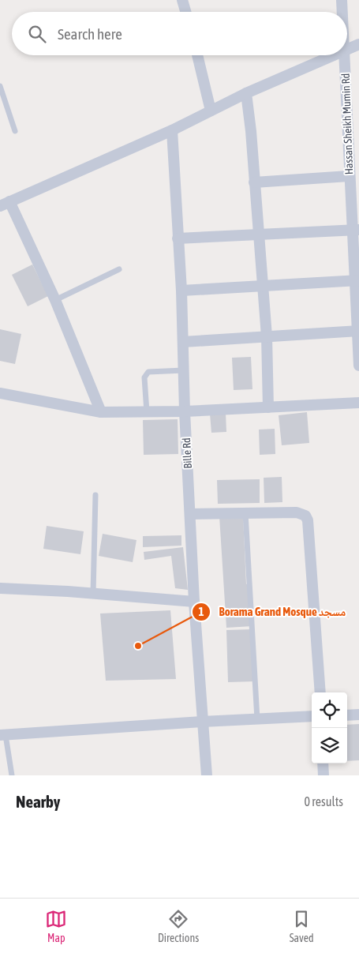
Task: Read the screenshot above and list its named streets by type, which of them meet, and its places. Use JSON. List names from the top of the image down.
{
  "streets": {
    "street": ["Hassan Sheikh Mumin Rd", "Bille Rd"]
  },
  "places": ["Borama Grand Mosque مسجد"],
  "page": {
    "search": "Search here",
    "heading": ["Nearby", "0 results"],
    "nav": ["Map", "Directions", "Saved"]
  }
}
